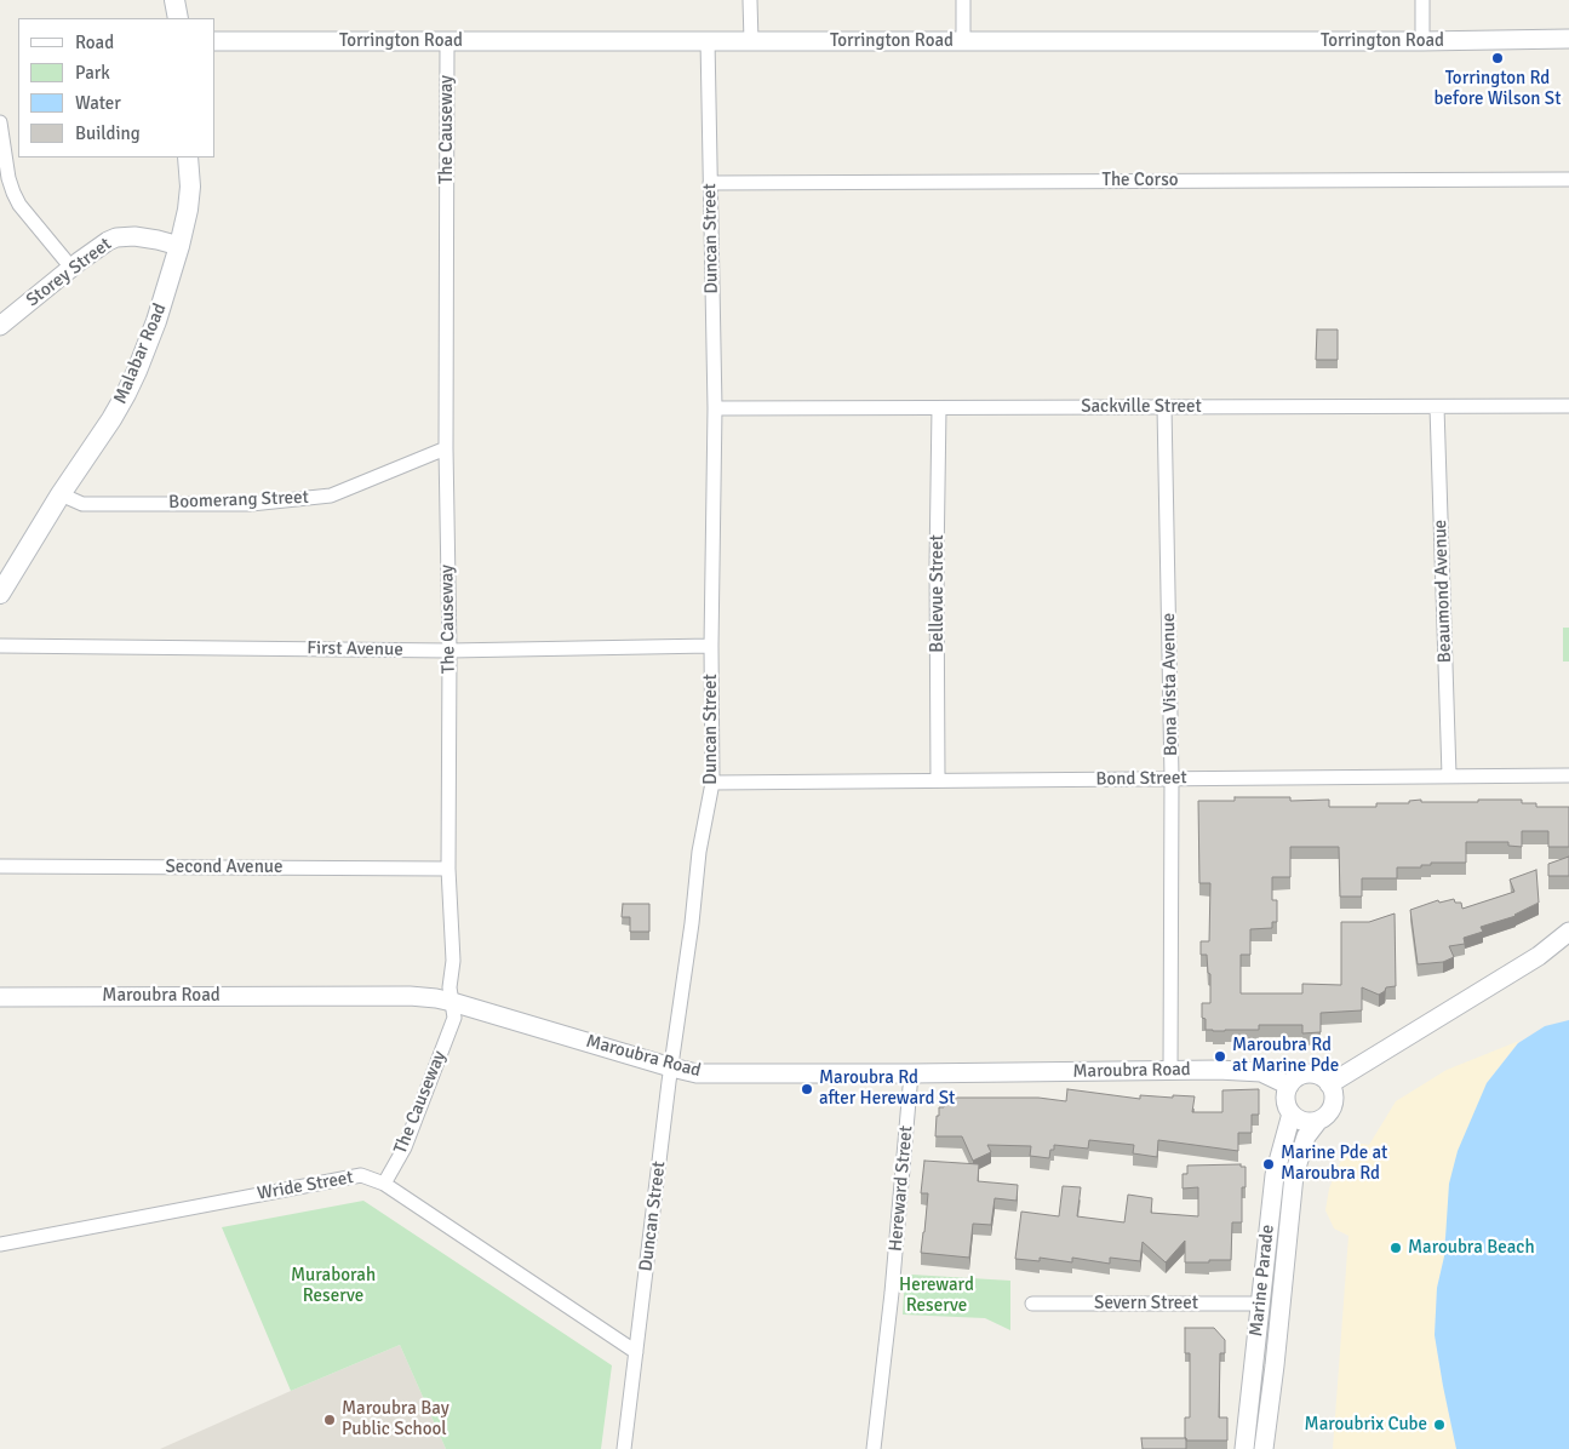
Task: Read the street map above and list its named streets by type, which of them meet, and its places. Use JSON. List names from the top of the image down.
{
  "streets": {
    "main road": ["Malabar Road"],
    "street": [
      "Torrington Road",
      "The Causeway",
      "The Corso",
      "Duncan Street",
      "Storey Street",
      "Sackville Street",
      "Boomerang Street",
      "Beaumond Avenue",
      "Bellevue Street",
      "First Avenue",
      "Bona Vista Avenue",
      "Bond Street",
      "Second Avenue",
      "Maroubra Road",
      "Wride Street",
      "Hereward Street",
      "Marine Parade",
      "Severn Street"
    ]
  },
  "crossings": [
    ["Torrington Road", "The Causeway"],
    ["Torrington Road", "Duncan Street"],
    ["The Causeway", "Boomerang Street"],
    ["The Causeway", "First Avenue"],
    ["The Causeway", "Second Avenue"],
    ["The Causeway", "Maroubra Road"],
    ["The Causeway", "Wride Street"],
    ["The Corso", "Duncan Street"],
    ["Duncan Street", "Sackville Street"],
    ["Duncan Street", "First Avenue"],
    ["Duncan Street", "Bond Street"],
    ["Duncan Street", "Maroubra Road"],
    ["Duncan Street", "Wride Street"],
    ["Storey Street", "Malabar Road"],
    ["Malabar Road", "Boomerang Street"],
    ["Sackville Street", "Beaumond Avenue"],
    ["Sackville Street", "Bellevue Street"],
    ["Sackville Street", "Bona Vista Avenue"],
    ["Beaumond Avenue", "Bond Street"],
    ["Bellevue Street", "Bond Street"],
    ["Bona Vista Avenue", "Bond Street"],
    ["Bona Vista Avenue", "Maroubra Road"],
    ["Maroubra Road", "Hereward Street"],
    ["Maroubra Road", "Marine Parade"],
    ["Marine Parade", "Severn Street"]
  ],
  "parks": ["Muraborah Reserve", "Hereward Reserve"],
  "places": [
    "Torrington Rd before Wilson St",
    "Maroubra Rd at Marine Pde",
    "Maroubra Rd after Hereward St",
    "Marine Pde at Maroubra Rd",
    "Maroubra Beach",
    "Maroubra Bay Public School",
    "Maroubrix Cube"
  ],
  "legend": [
    "Road",
    "Park",
    "Water",
    "Building"
  ]
}
